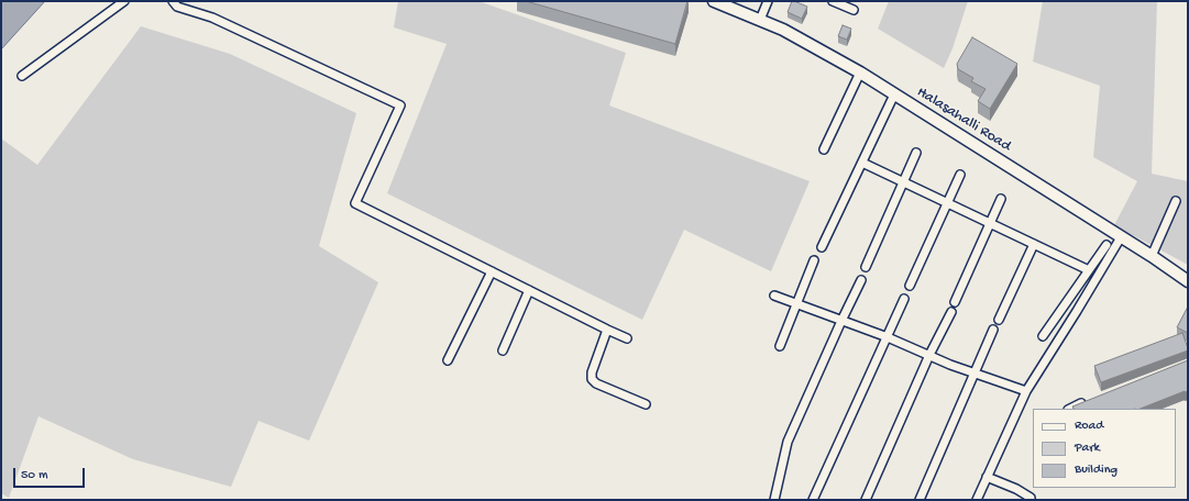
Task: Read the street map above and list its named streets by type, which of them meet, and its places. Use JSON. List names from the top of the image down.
{
  "streets": {
    "main road": ["Halasahalli Road"]
  },
  "legend": ["Road", "Park", "Building"],
  "scale_bar": "50 m"
}
